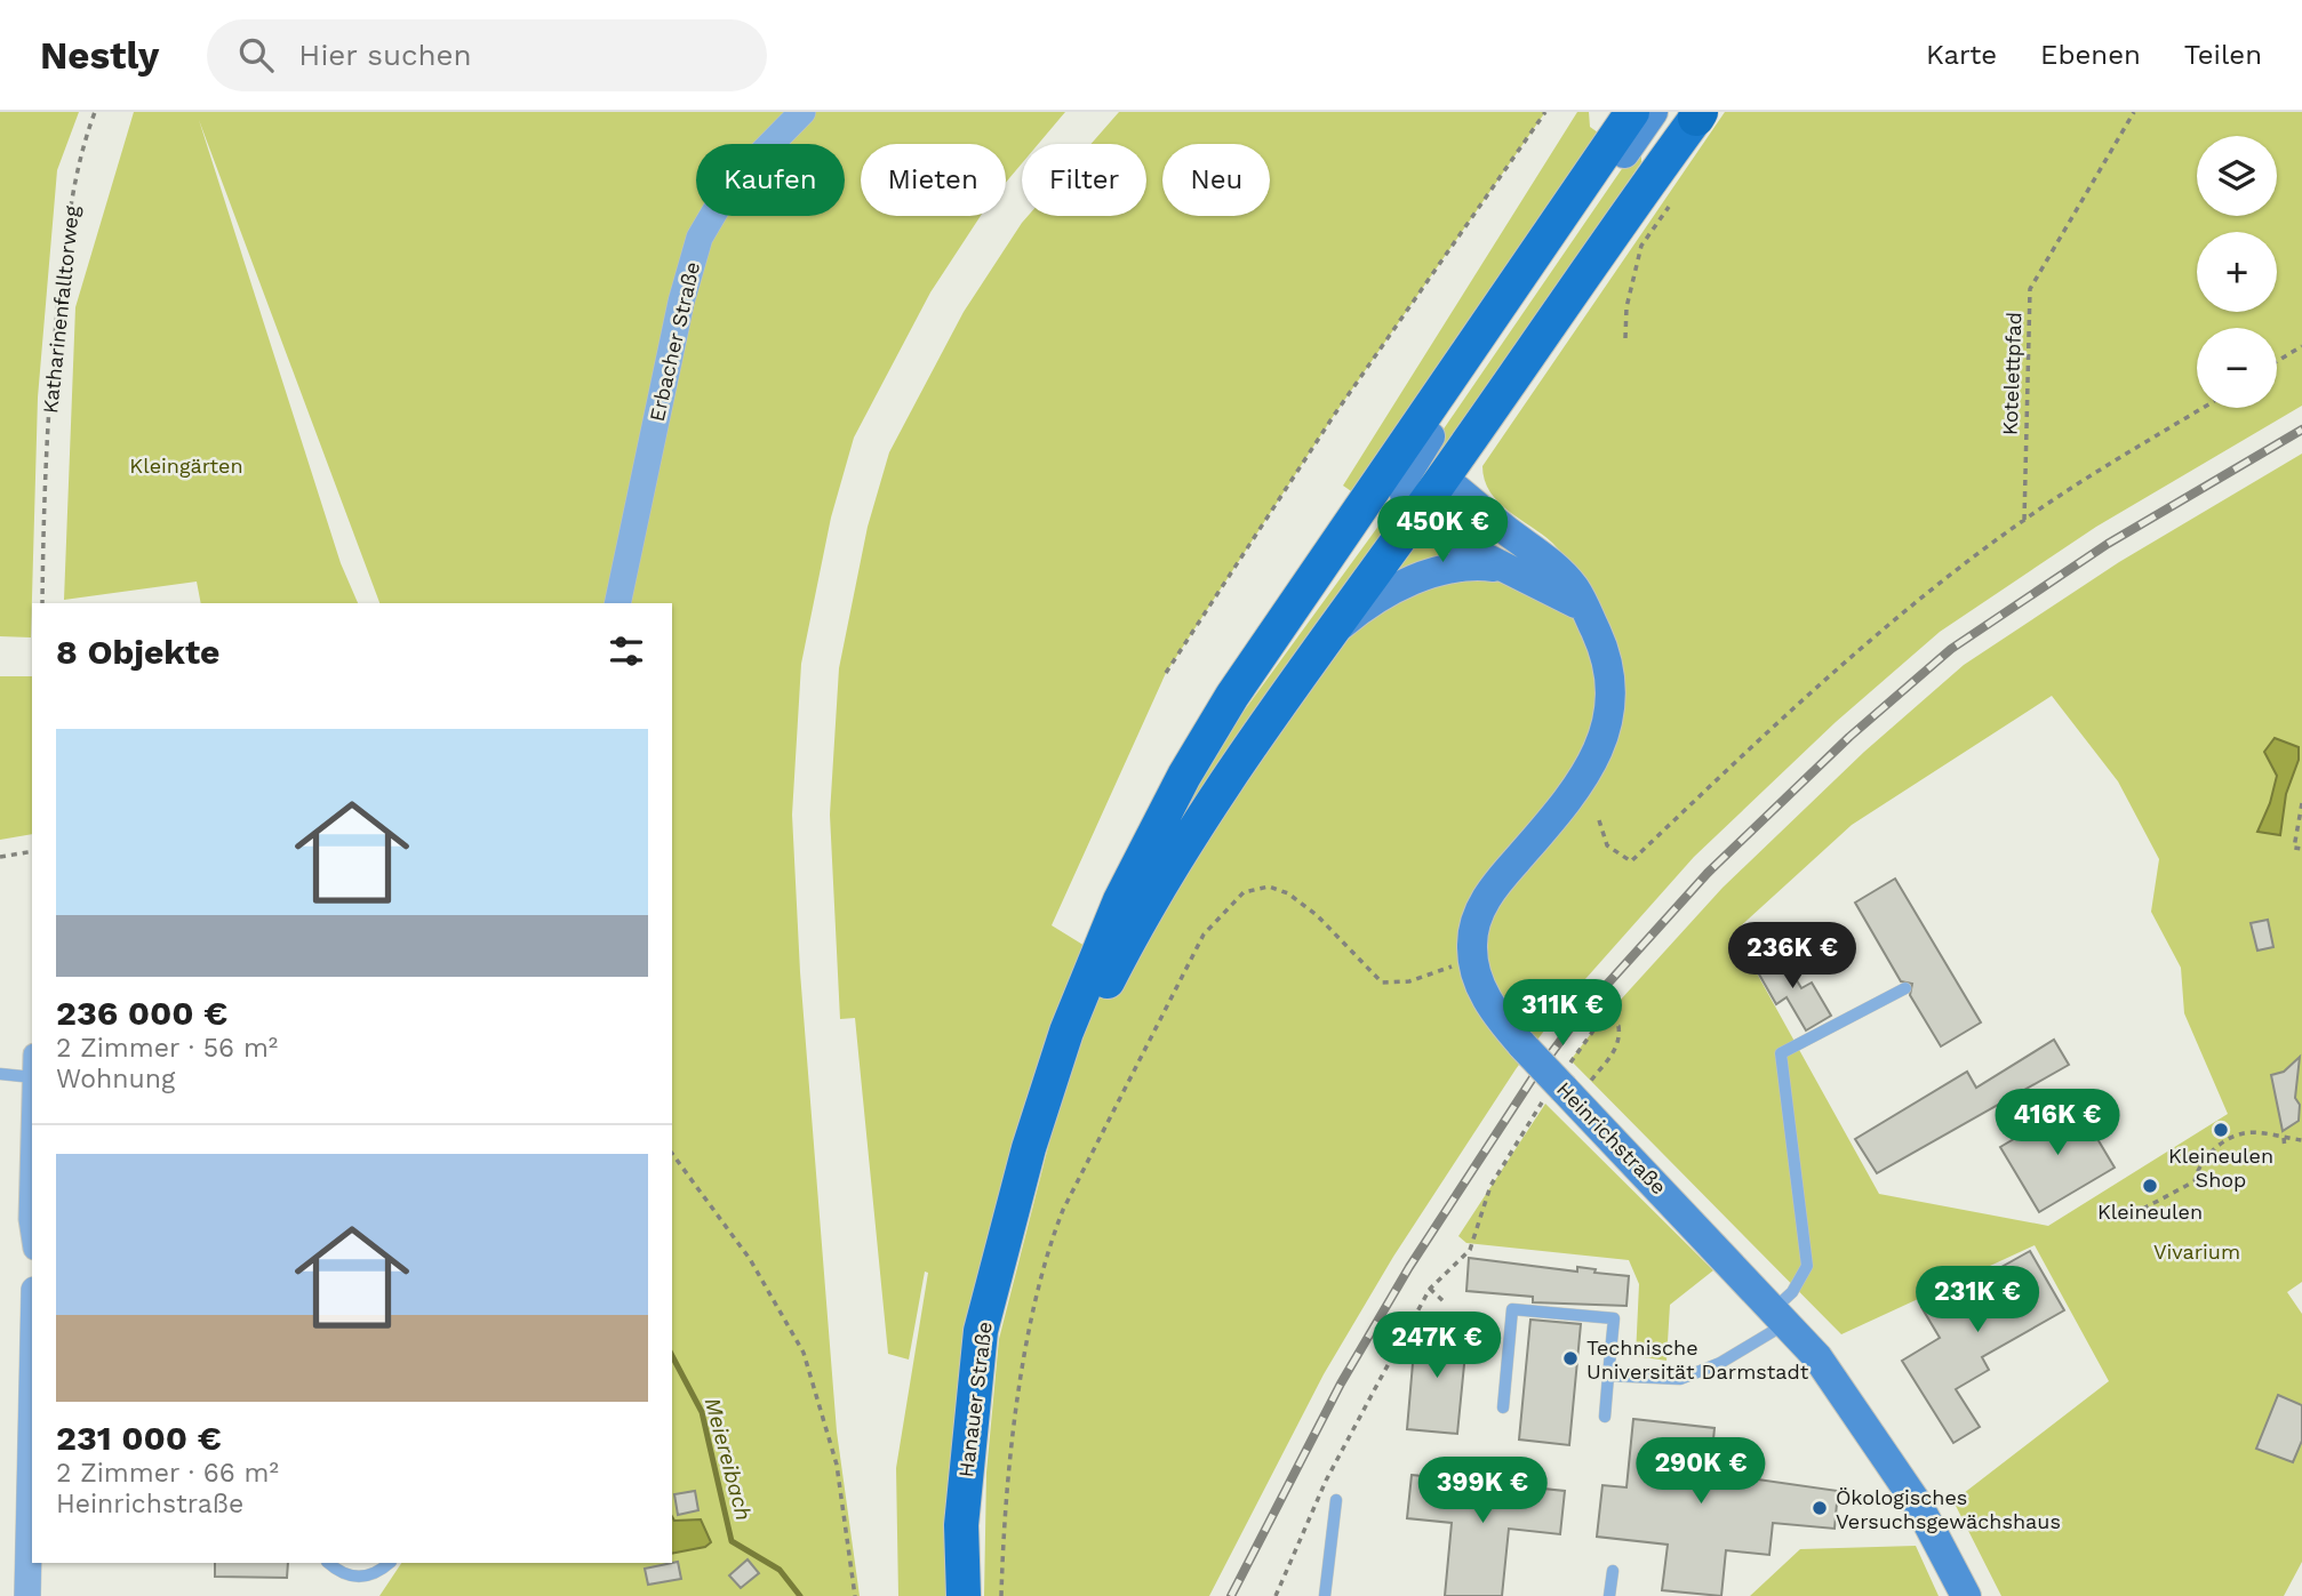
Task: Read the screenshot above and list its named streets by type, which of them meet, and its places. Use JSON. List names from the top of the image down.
{
  "streets": {
    "main road": ["Heinrichstraße", "Hanauer Straße"],
    "street": ["Erbacher Straße"],
    "path": ["Katharinenfalltorweg", "Kotelettpfad"]
  },
  "water": ["Meiereibach"],
  "parks": ["Kleingärten", "Vivarium"],
  "places": [
    "Kleineulen Shop",
    "Kleineulen",
    "Technische Universität Darmstadt",
    "Ökologisches Versuchsgewächshaus"
  ],
  "page": {
    "header": "Nestly",
    "search": "Hier suchen",
    "nav": ["Karte", "Ebenen", "Teilen"],
    "map_buttons": ["+", "−"],
    "chip": [
      "Kaufen",
      "Mieten",
      "Filter",
      "Neu"
    ],
    "price": [
      "450K €",
      "236K €",
      "311K €",
      "416K €",
      "231K €",
      "247K €",
      "290K €",
      "399K €"
    ],
    "heading": "8 Objekte",
    "list": [
      {
        "name": "236 000 €",
        "note": "2 Zimmer · 56 m² · Wohnung"
      },
      {
        "name": "231 000 €",
        "note": "2 Zimmer · 66 m² · Heinrichstraße"
      }
    ]
  }
}
